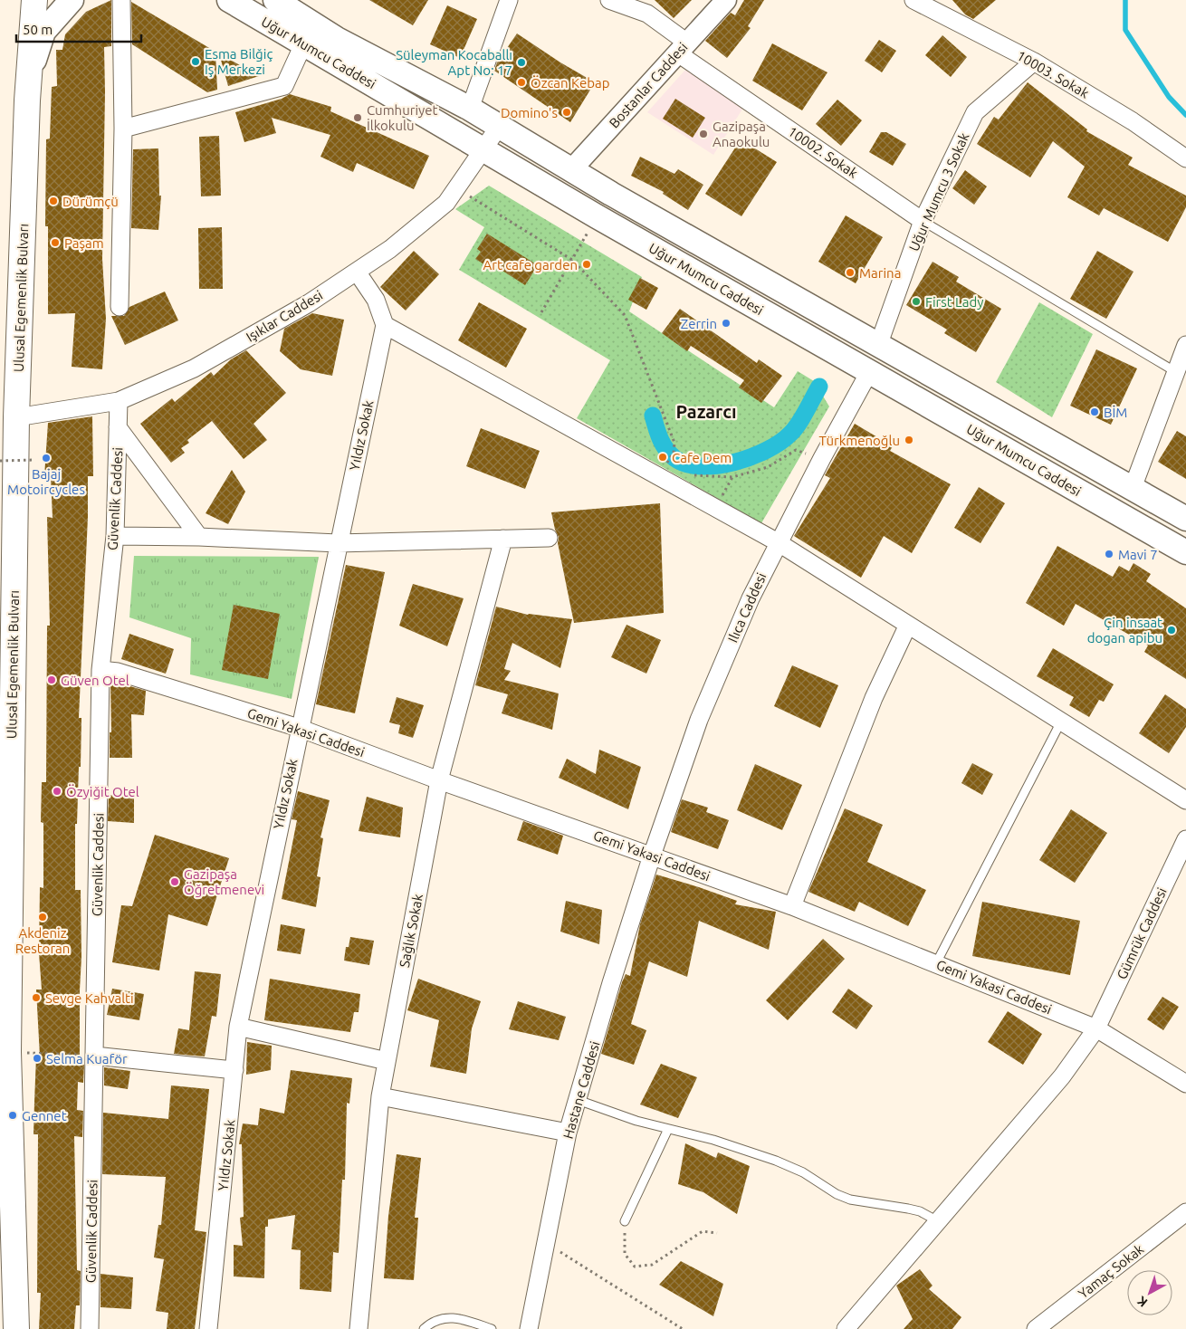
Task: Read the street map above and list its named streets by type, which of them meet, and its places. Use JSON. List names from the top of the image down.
{
  "streets": {
    "highway": ["Ulusal Egemenlik Bulvarı"],
    "main road": ["Uğur Mumcu Caddesi"],
    "street": [
      "10003. Sokak",
      "Bostanlar Caddesi",
      "10002. Sokak",
      "Uğur Mumcu 3 Sokak",
      "Işıklar Caddesi",
      "Yıldız Sokak",
      "Güvenlik Caddesi",
      "Ilıca Caddesi",
      "Gemi Yakasi Caddesi",
      "Sağlık Sokak",
      "Gümrük Caddesi",
      "Hastane Caddesi",
      "Yamaç Sokak"
    ]
  },
  "crossings": [
    ["Uğur Mumcu Caddesi", "Bostanlar Caddesi"],
    ["Uğur Mumcu Caddesi", "Uğur Mumcu 3 Sokak"],
    ["Uğur Mumcu Caddesi", "Işıklar Caddesi"],
    ["Uğur Mumcu Caddesi", "Ilıca Caddesi"],
    ["10003. Sokak", "Uğur Mumcu 3 Sokak"],
    ["Bostanlar Caddesi", "10002. Sokak"],
    ["10002. Sokak", "Uğur Mumcu 3 Sokak"],
    ["Ulusal Egemenlik Bulvarı", "Işıklar Caddesi"],
    ["Işıklar Caddesi", "Güvenlik Caddesi"],
    ["Yıldız Sokak", "Gemi Yakasi Caddesi"],
    ["Güvenlik Caddesi", "Gemi Yakasi Caddesi"],
    ["Ilıca Caddesi", "Gemi Yakasi Caddesi"],
    ["Ilıca Caddesi", "Hastane Caddesi"],
    ["Gemi Yakasi Caddesi", "Sağlık Sokak"],
    ["Gemi Yakasi Caddesi", "Gümrük Caddesi"],
    ["Gemi Yakasi Caddesi", "Hastane Caddesi"]
  ],
  "districts": ["Pazarcı"],
  "places": [
    "Esma Bilğiç Iş Merkezi",
    "Süleyman Kocaballı Apt No: 17",
    "Özcan Kebap",
    "Domino's",
    "Cumhuriyet İlkokulu",
    "Gazipaşa Anaokulu",
    "Dürümçü",
    "Paşam",
    "Art cafe garden",
    "Marina",
    "First Lady",
    "Zerrin",
    "BİM",
    "Türkmenoğlu",
    "Cafe Dem",
    "Bajaj Motoircycles",
    "Mavi 7",
    "Çin insaat dogan apibu",
    "Güven Otel",
    "Özyiğit Otel",
    "Gazipaşa Öğretmenevi",
    "Akdeniz Restoran",
    "Sevge Kahvalti",
    "Selma Kuaför",
    "Gennet"
  ],
  "scale_bar": "50 m",
  "north": "bottom left"
}
